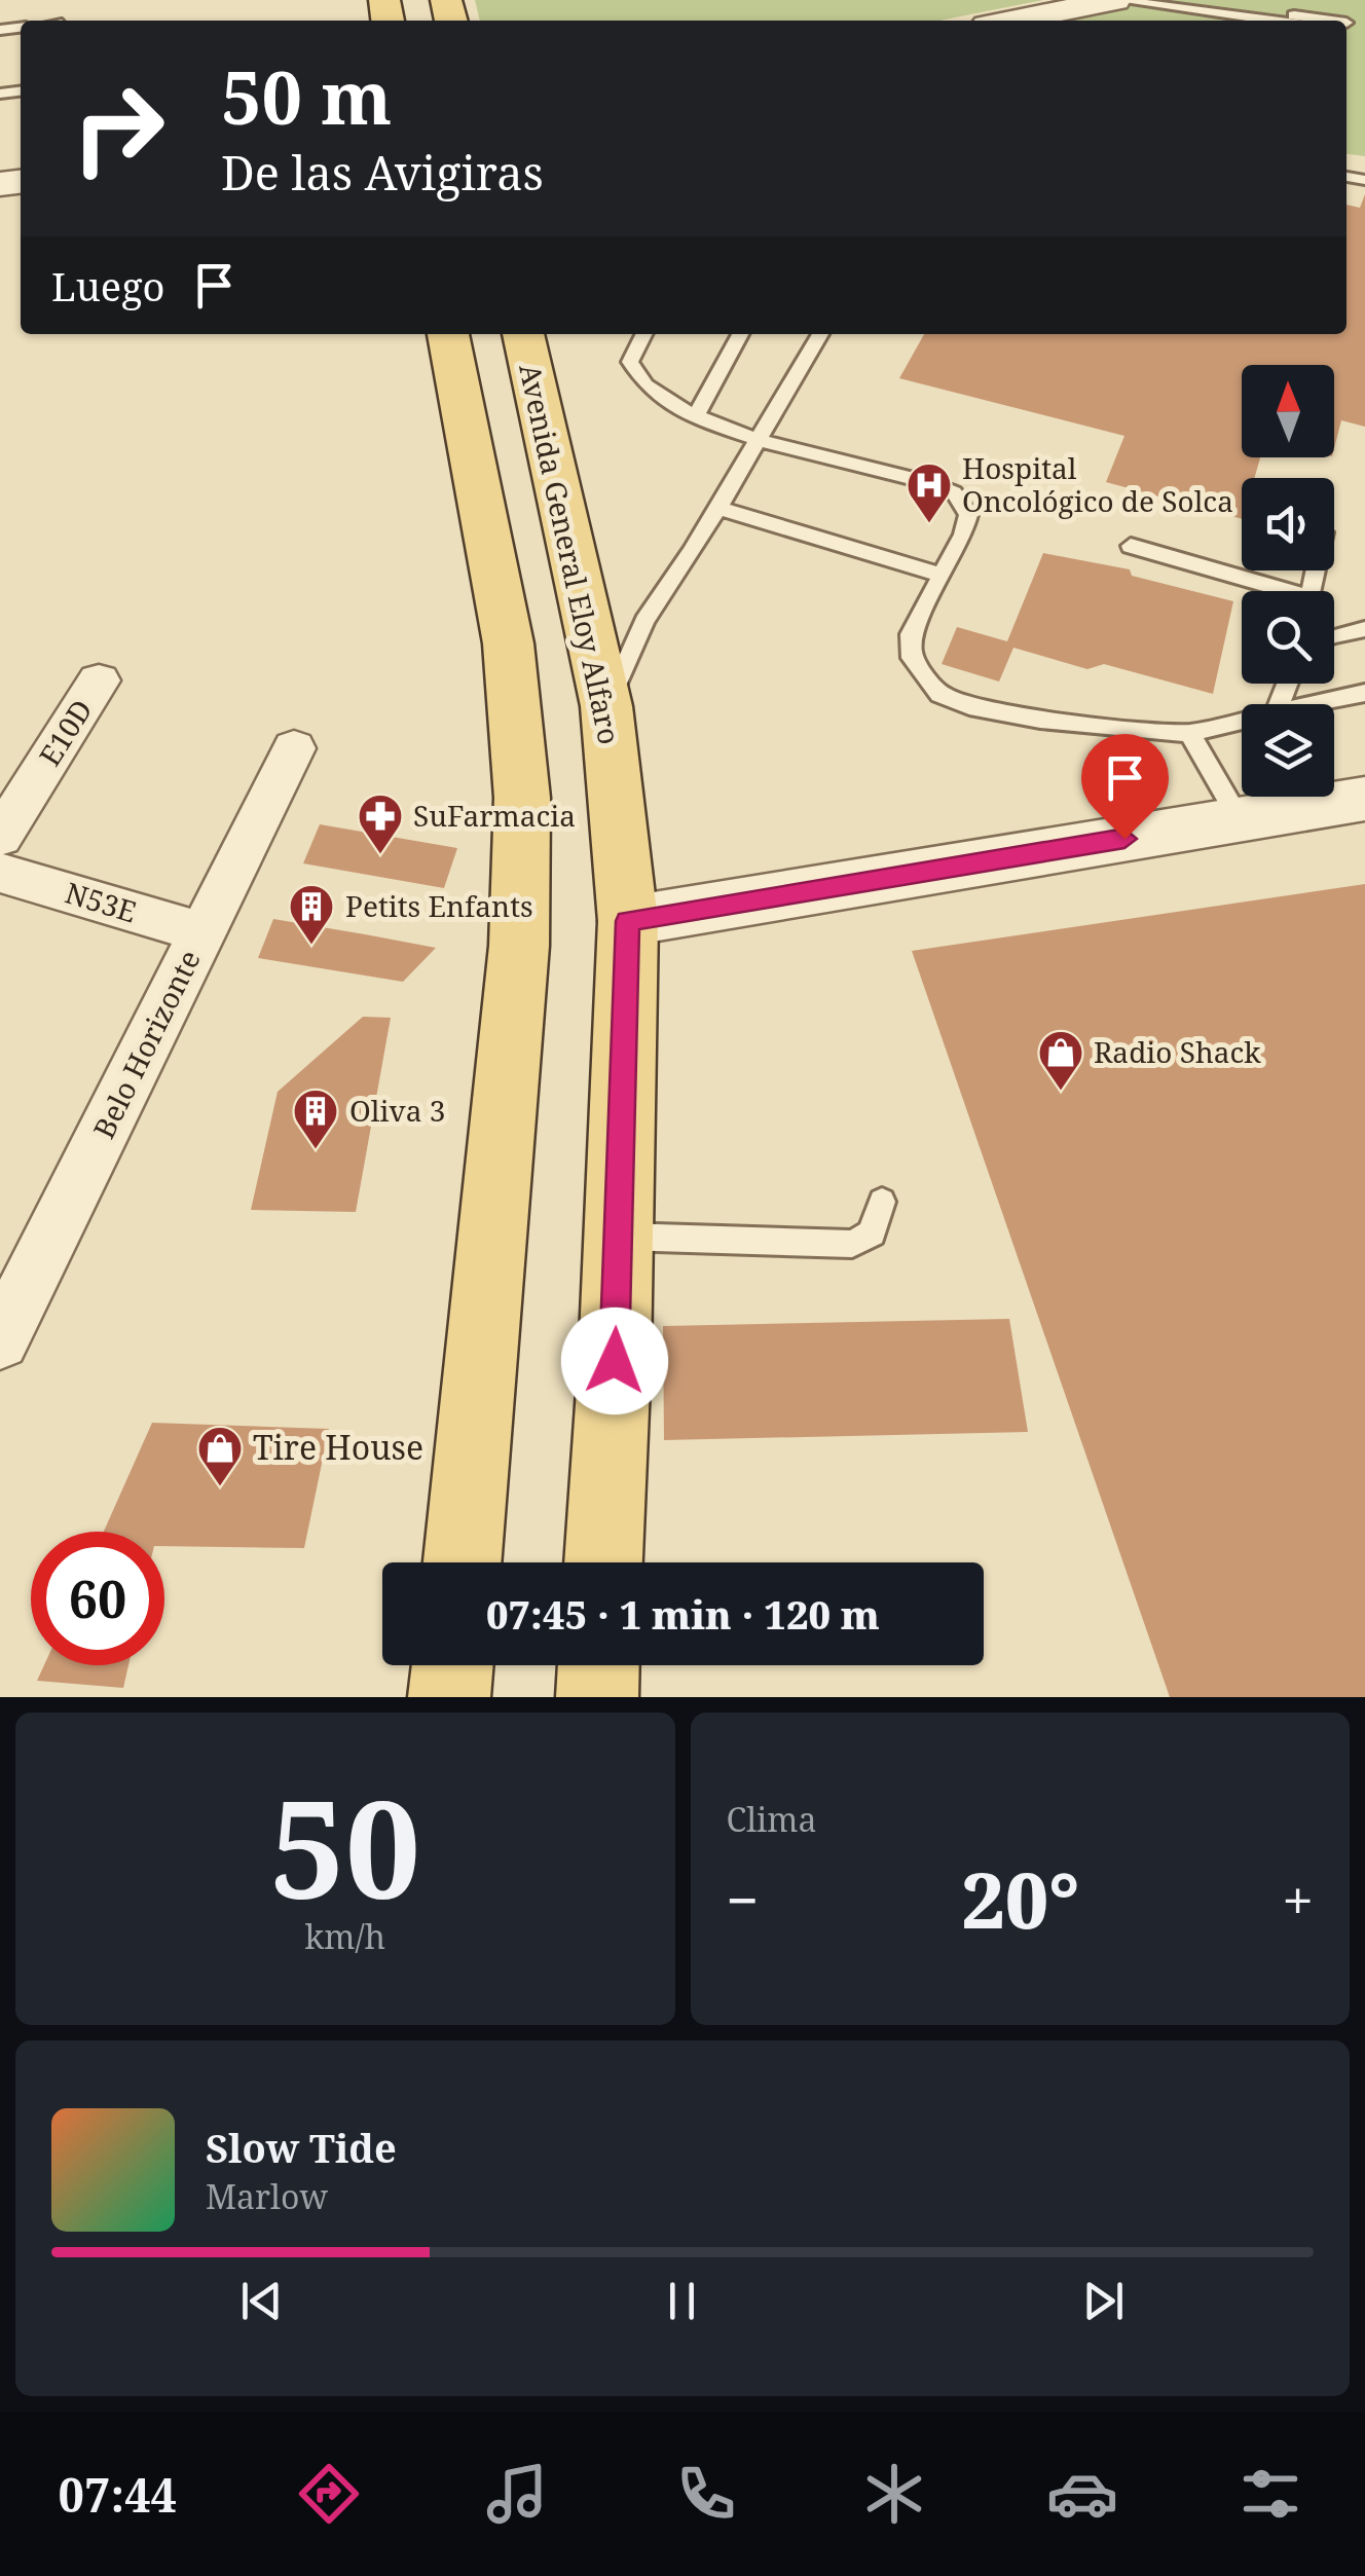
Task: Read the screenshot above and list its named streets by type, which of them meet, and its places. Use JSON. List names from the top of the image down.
{
  "streets": {
    "main road": ["Avenida General Eloy Alfaro"],
    "street": ["E10D", "N53E", "Belo Horizonte"]
  },
  "crossings": [
    ["N53E", "Belo Horizonte"]
  ],
  "places": {
    "hospital": ["Hospital Oncológico de Solca"],
    "pharmacy": ["SuFarmacia"],
    "building": ["Petits Enfants", "Oliva 3"],
    "shop": ["Radio Shack", "Tire House"]
  },
  "north": "top",
  "page": {
    "turn": ["50 m", "De las Avigiras"],
    "then": "Luego",
    "limit": "60",
    "trip": "07:45 · 1 min · 120 m",
    "tile": [
      ["50", "km/h"],
      "Clima"
    ],
    "heat": ["−", "20°", "+"],
    "song": ["Slow Tide", "Marlow"],
    "tabs": "07:44"
  }
}
